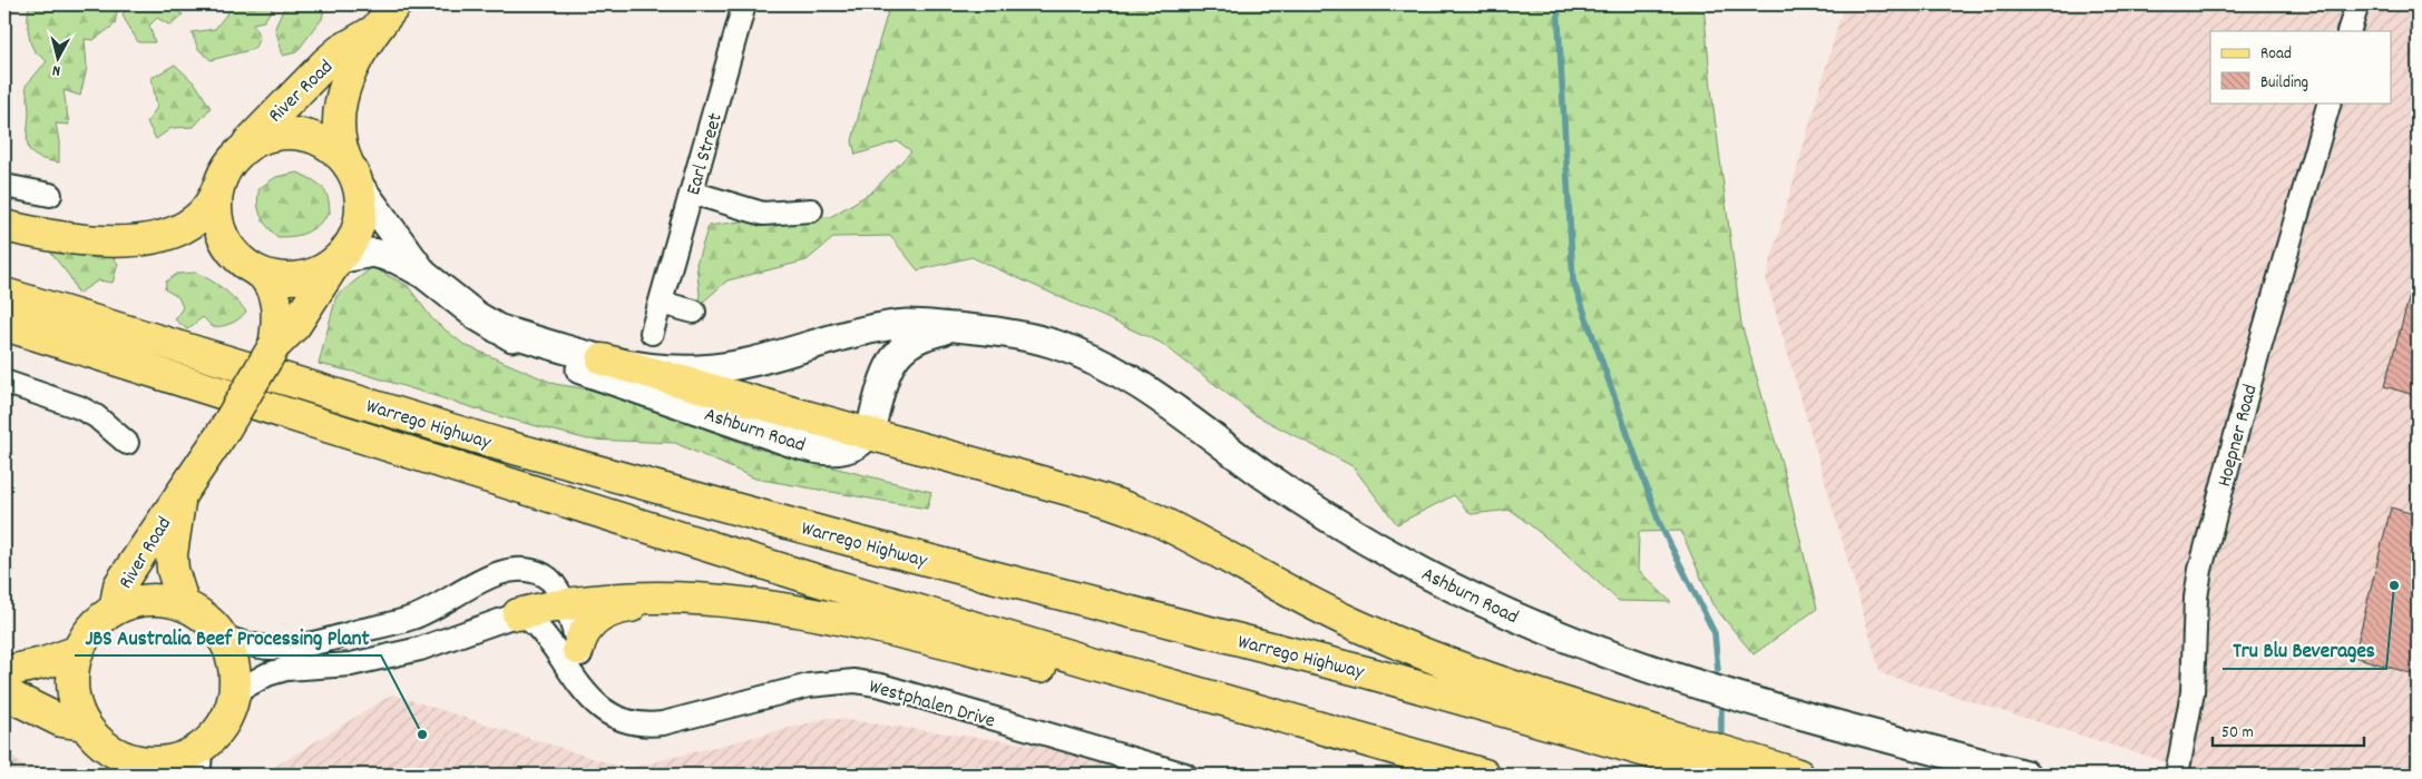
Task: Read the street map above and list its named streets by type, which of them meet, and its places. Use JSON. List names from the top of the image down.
{
  "streets": {
    "main road": ["River Road", "Warrego Highway"],
    "street": [
      "Earl Street",
      "Ashburn Road",
      "Hoepner Road",
      "Westphalen Drive"
    ]
  },
  "crossings": [
    ["River Road", "Ashburn Road"]
  ],
  "places": ["Tru Blu Beverages", "JBS Australia Beef Processing Plant"],
  "legend": ["Road", "Building"],
  "scale_bar": "50 m",
  "north": "bottom"
}
